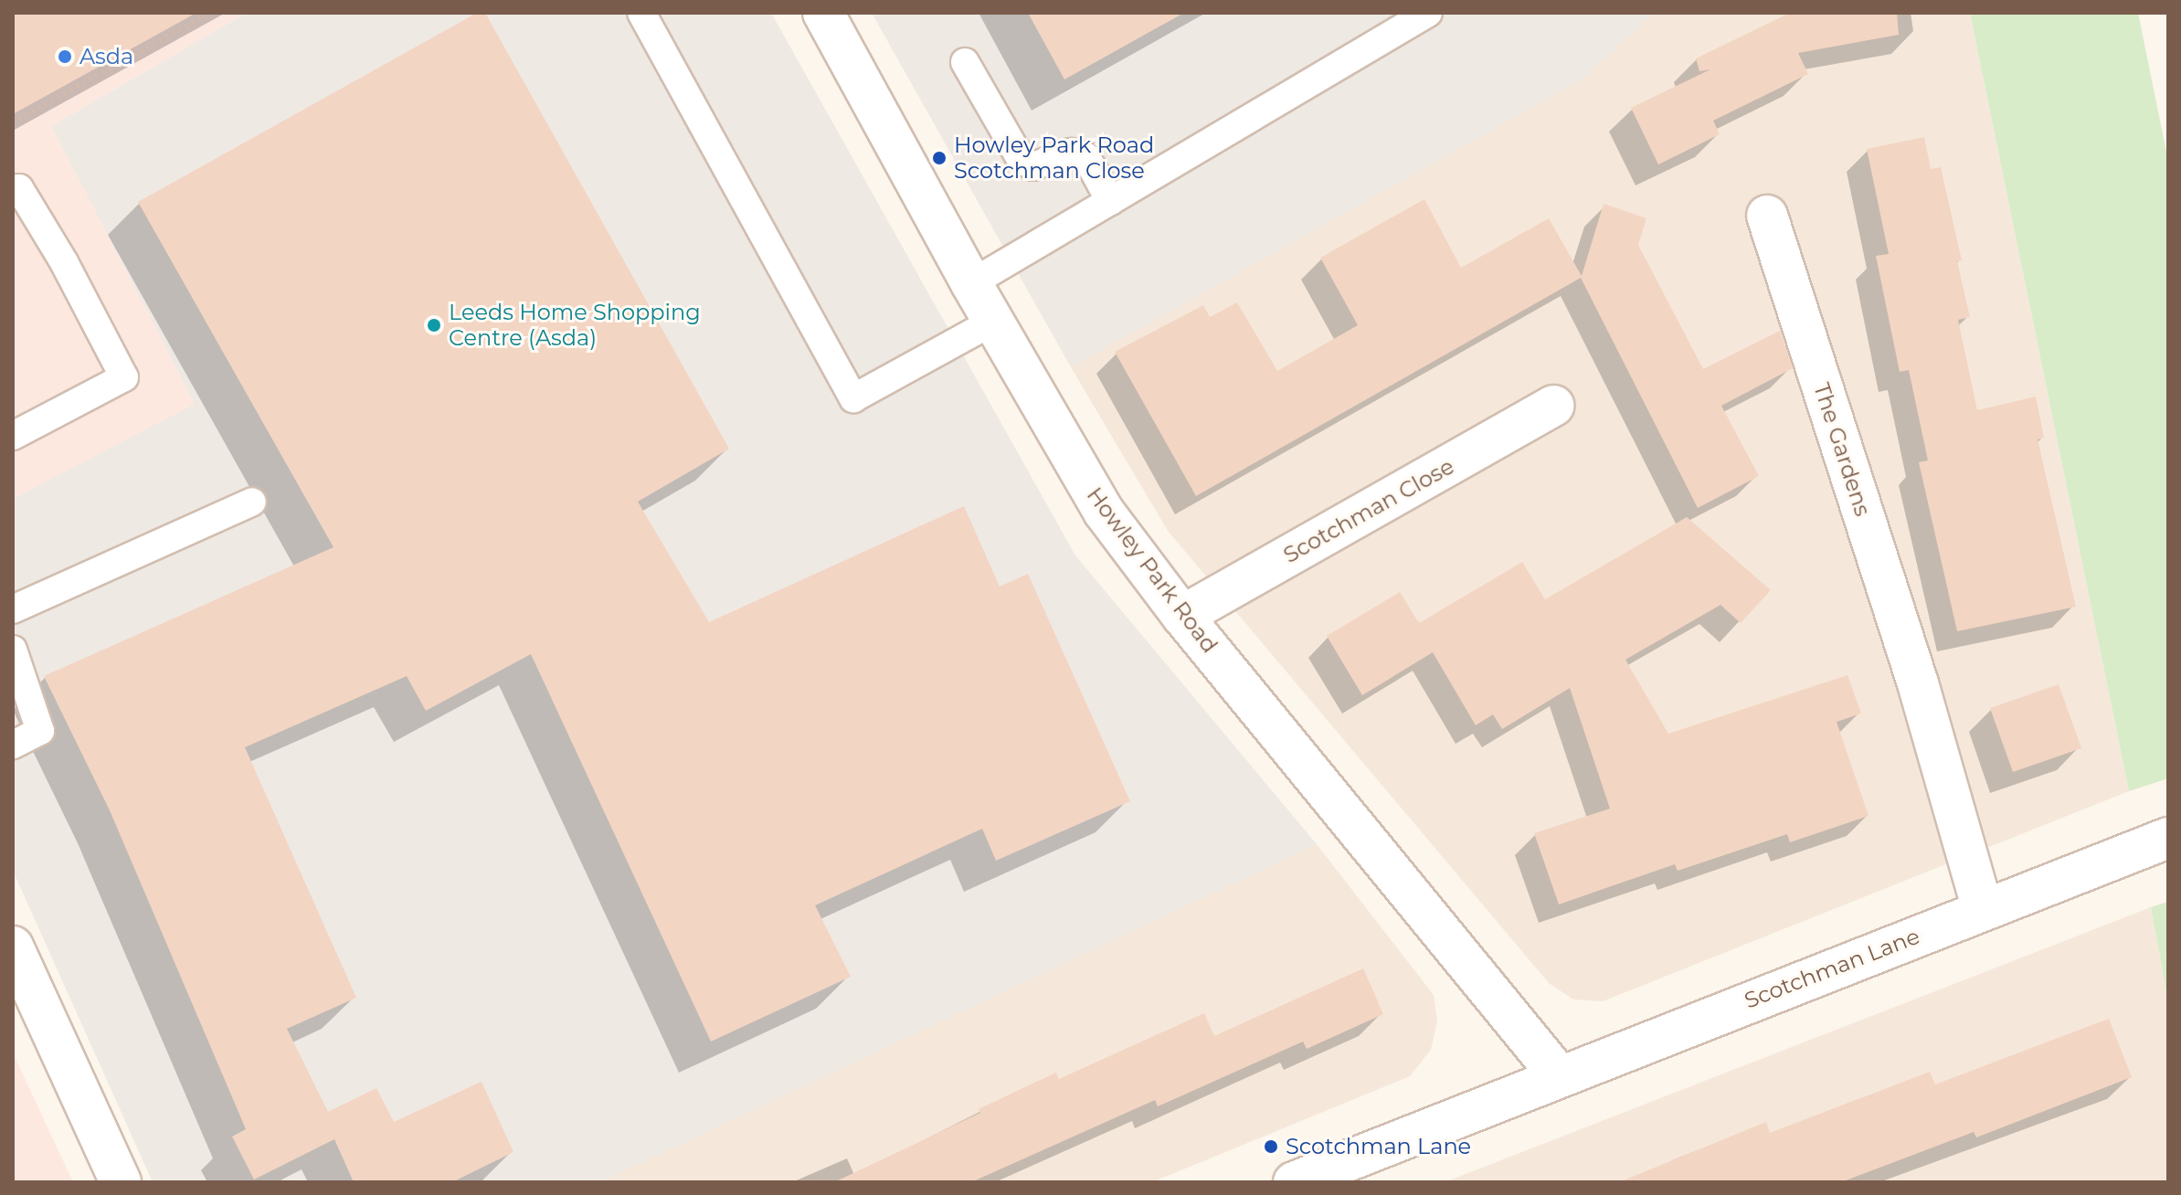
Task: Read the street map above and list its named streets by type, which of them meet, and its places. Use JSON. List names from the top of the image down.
{
  "streets": {
    "street": [
      "The Gardens",
      "Scotchman Close",
      "Howley Park Road",
      "Scotchman Lane"
    ]
  },
  "crossings": [
    ["The Gardens", "Scotchman Lane"],
    ["Scotchman Close", "Howley Park Road"],
    ["Howley Park Road", "Scotchman Lane"]
  ],
  "places": [
    "Asda",
    "Howley Park Road Scotchman Close",
    "Leeds Home Shopping Centre (Asda)",
    "Scotchman Lane"
  ]
}
